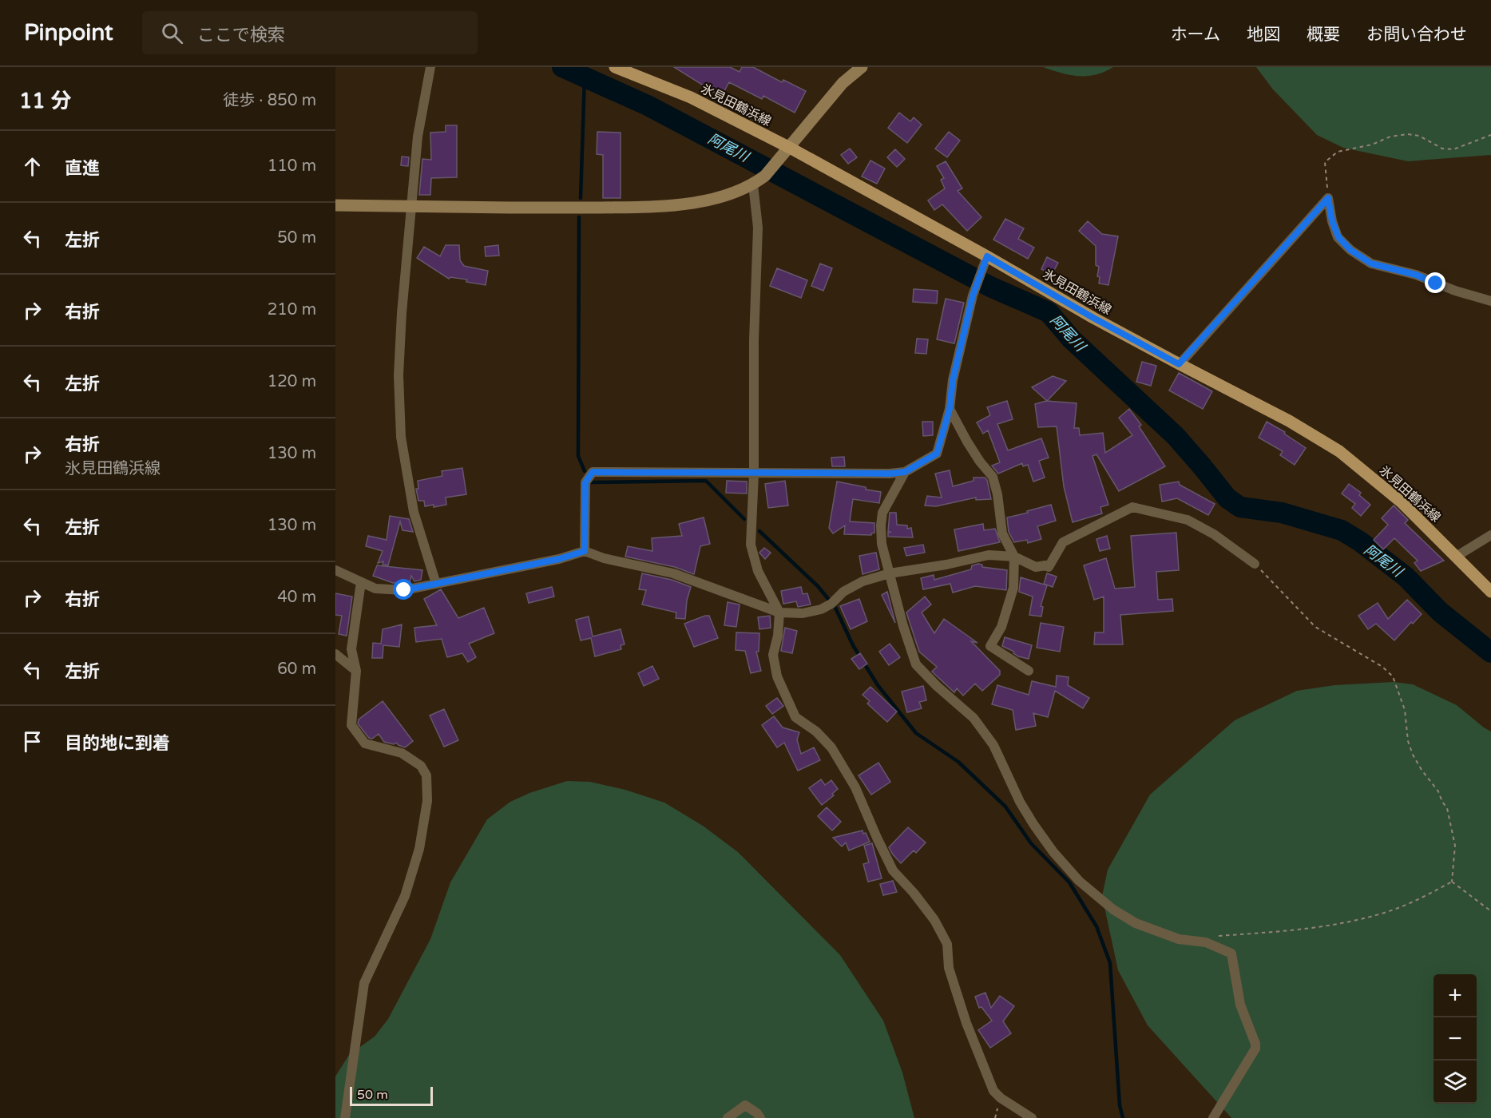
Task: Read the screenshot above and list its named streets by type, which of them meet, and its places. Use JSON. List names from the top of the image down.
{
  "streets": {
    "main road": ["氷見田鶴浜線"]
  },
  "water": ["阿尾川"],
  "scale_bar": "50 m",
  "page": {
    "header": "Pinpoint",
    "search": "ここで検索",
    "nav": [
      "ホーム",
      "地図",
      "概要",
      "お問い合わせ"
    ],
    "heading": ["11 分", "徒歩 · 850 m"],
    "list": [
      ["直進", "110 m"],
      ["左折", "50 m"],
      ["右折", "210 m"],
      ["左折", "120 m"],
      ["右折", "氷見田鶴浜線", "130 m"],
      ["左折", "130 m"],
      ["右折", "40 m"],
      ["左折", "60 m"],
      "目的地に到着"
    ],
    "map_buttons": ["+", "−"],
    "scale": "50 m"
  }
}
